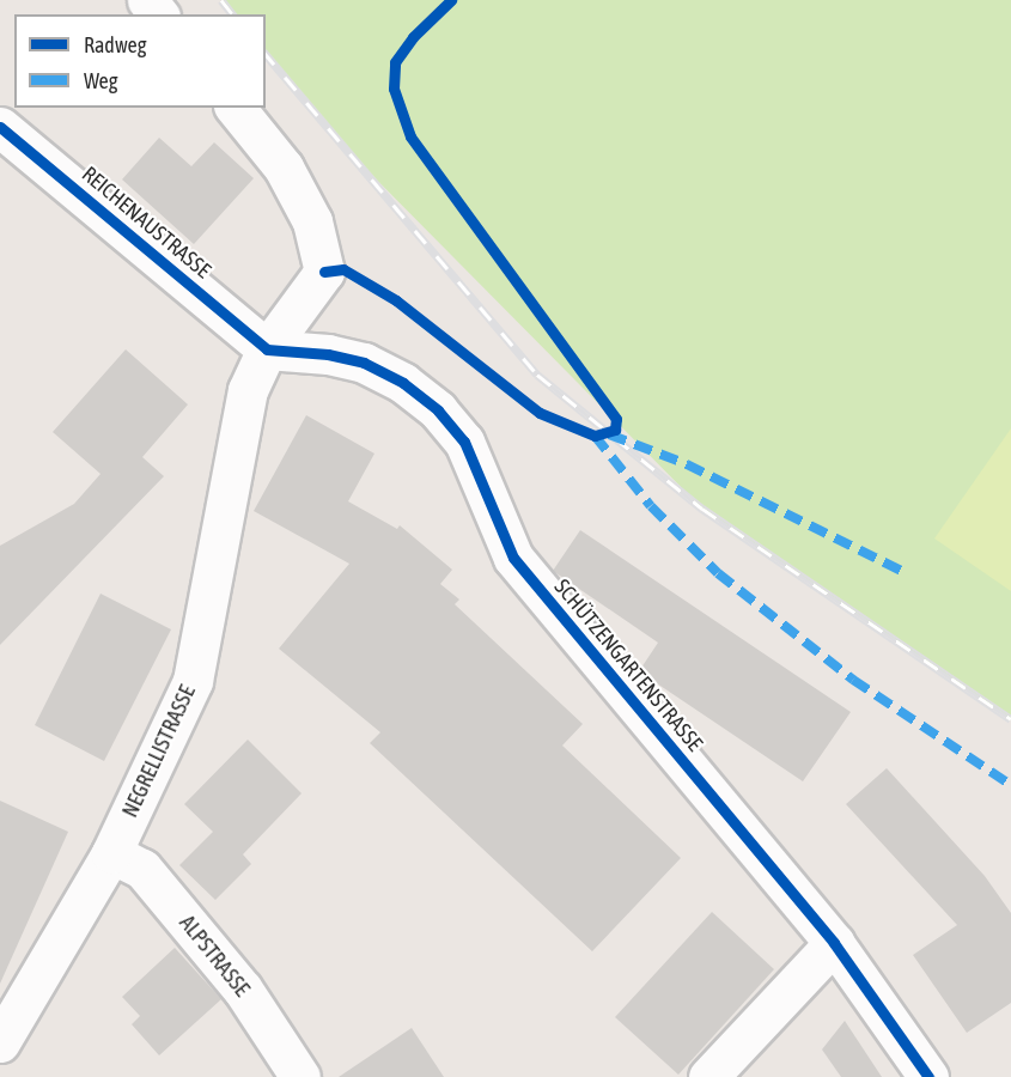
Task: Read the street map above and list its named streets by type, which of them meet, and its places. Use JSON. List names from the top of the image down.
{
  "streets": {
    "street": [
      "REICHENAUSTRASSE",
      "SCHÜTZENGARTENSTRASSE",
      "NEGRELLISTRASSE",
      "ALPSTRASSE"
    ]
  },
  "crossings": [
    ["REICHENAUSTRASSE", "SCHÜTZENGARTENSTRASSE"],
    ["REICHENAUSTRASSE", "NEGRELLISTRASSE"],
    ["SCHÜTZENGARTENSTRASSE", "NEGRELLISTRASSE"],
    ["NEGRELLISTRASSE", "ALPSTRASSE"]
  ],
  "legend": ["Radweg", "Weg"]
}
